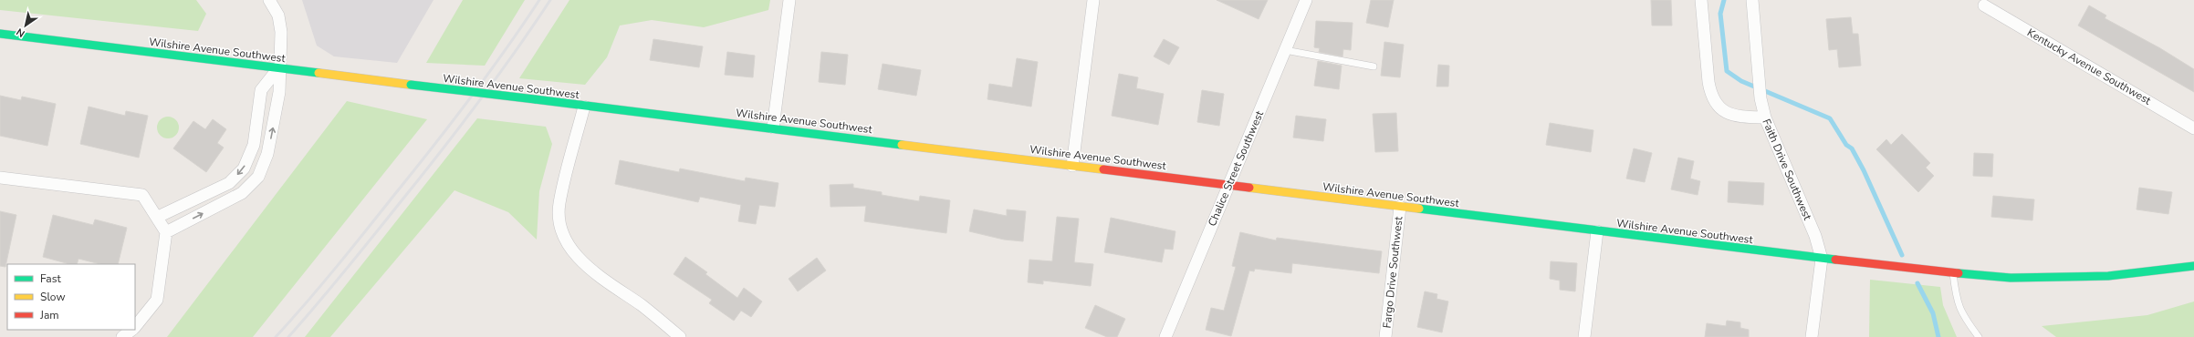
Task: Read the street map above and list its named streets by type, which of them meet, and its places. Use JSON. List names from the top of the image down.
{
  "streets": {
    "street": [
      "Wilshire Avenue Southwest",
      "Kentucky Avenue Southwest",
      "Chalice Street Southwest",
      "Faith Drive Southwest",
      "Fargo Drive Southwest"
    ]
  },
  "crossings": [
    ["Wilshire Avenue Southwest", "Chalice Street Southwest"],
    ["Wilshire Avenue Southwest", "Faith Drive Southwest"],
    ["Wilshire Avenue Southwest", "Fargo Drive Southwest"]
  ],
  "legend": ["Fast", "Slow", "Jam"],
  "north": "bottom left"
}
